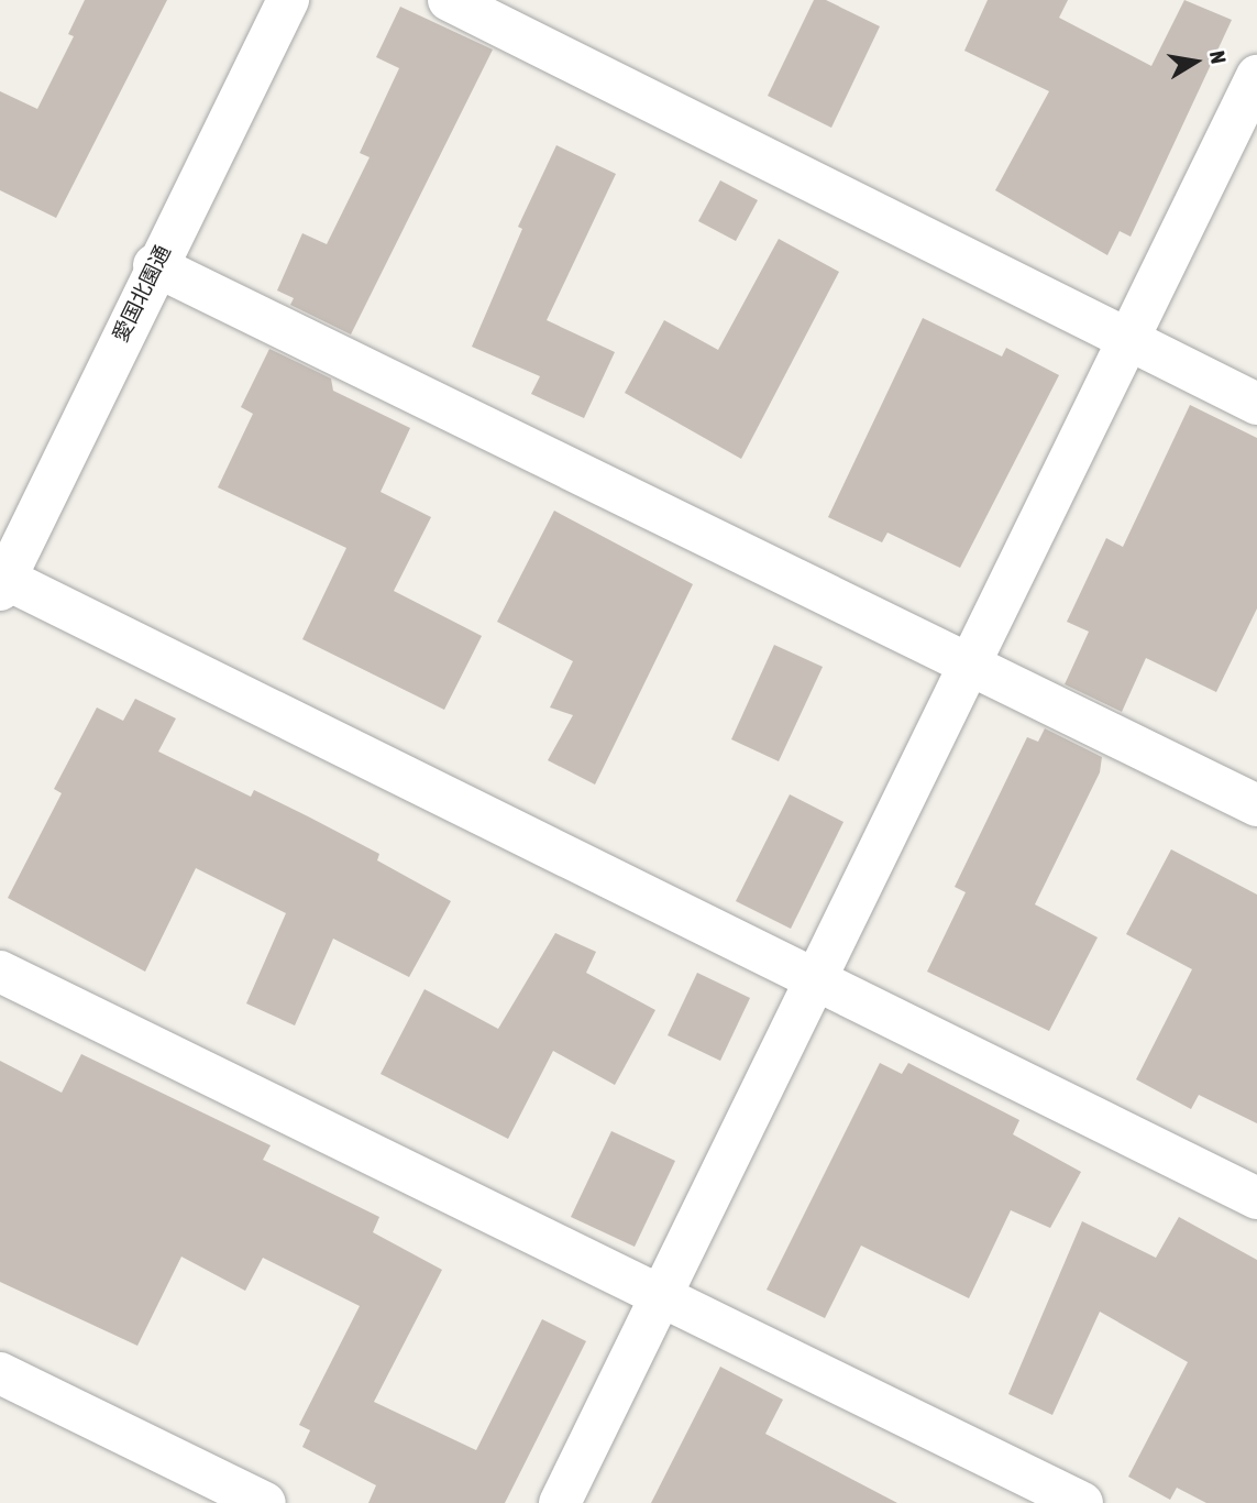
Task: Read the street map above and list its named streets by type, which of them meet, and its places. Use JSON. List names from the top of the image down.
{
  "streets": {
    "street": ["愛国北園通"]
  },
  "north": "right"
}
